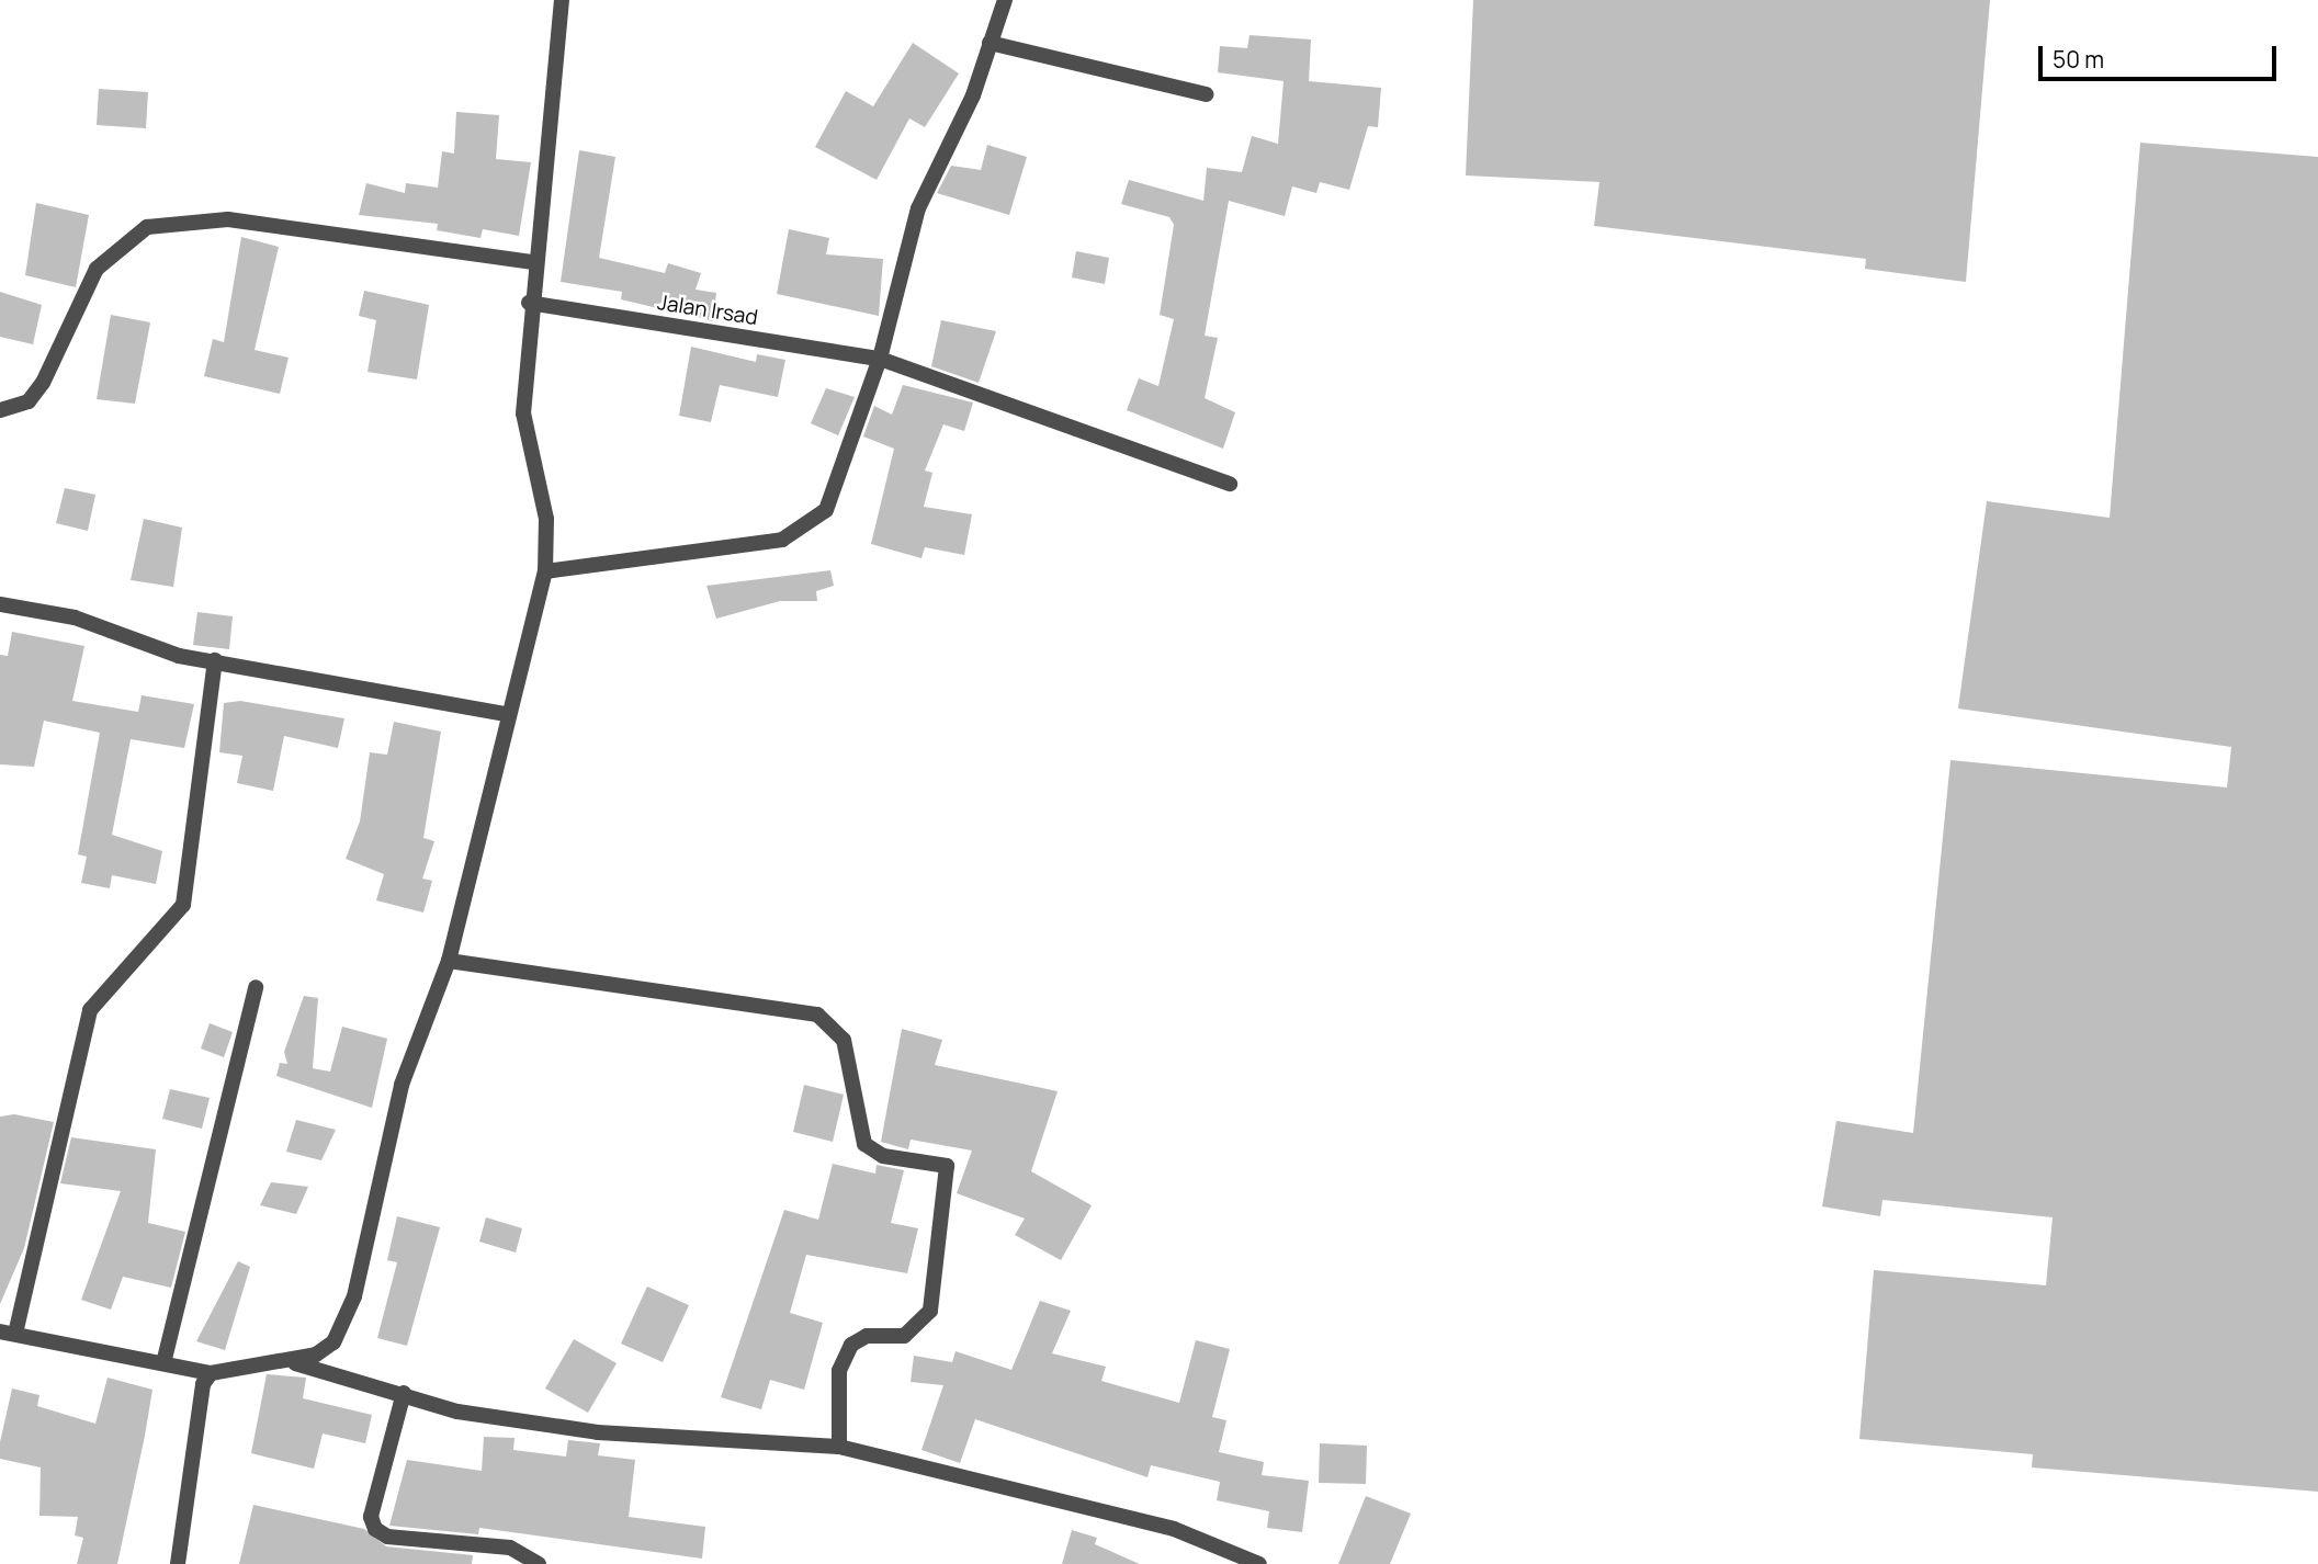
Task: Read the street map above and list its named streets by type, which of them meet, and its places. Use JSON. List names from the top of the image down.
{
  "streets": {
    "street": ["Jalan Irsad"]
  },
  "scale_bar": "50 m"
}
